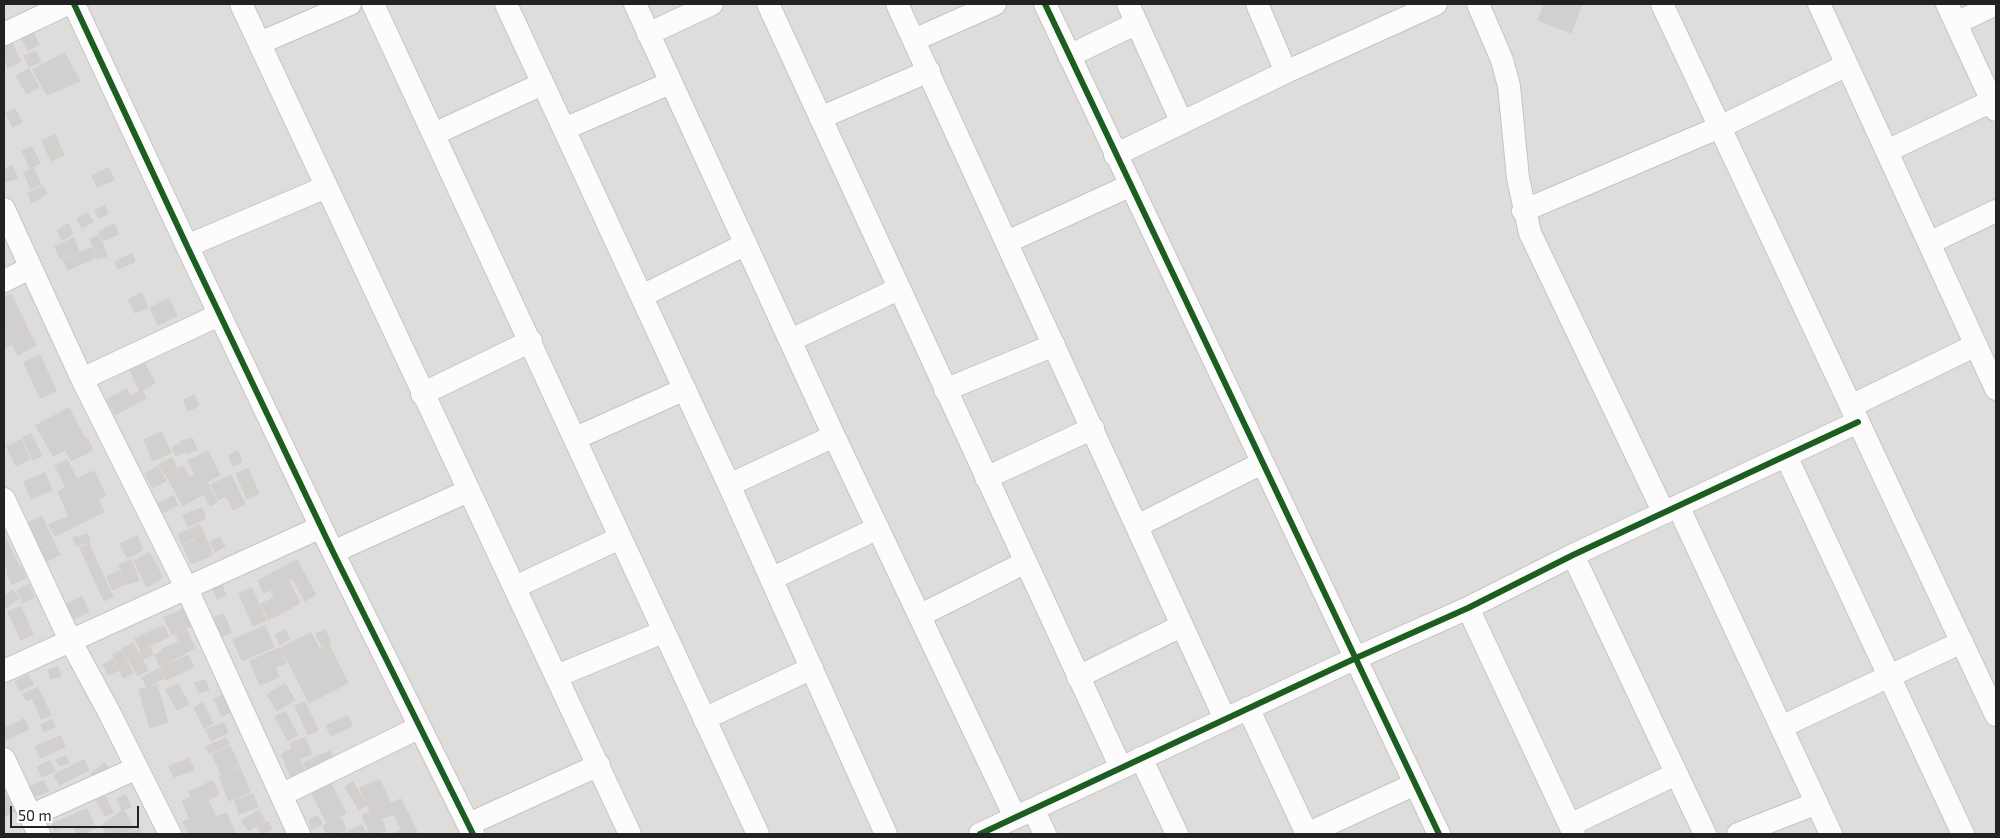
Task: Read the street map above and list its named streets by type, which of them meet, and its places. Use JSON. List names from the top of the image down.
{
  "scale_bar": "50 m"
}
